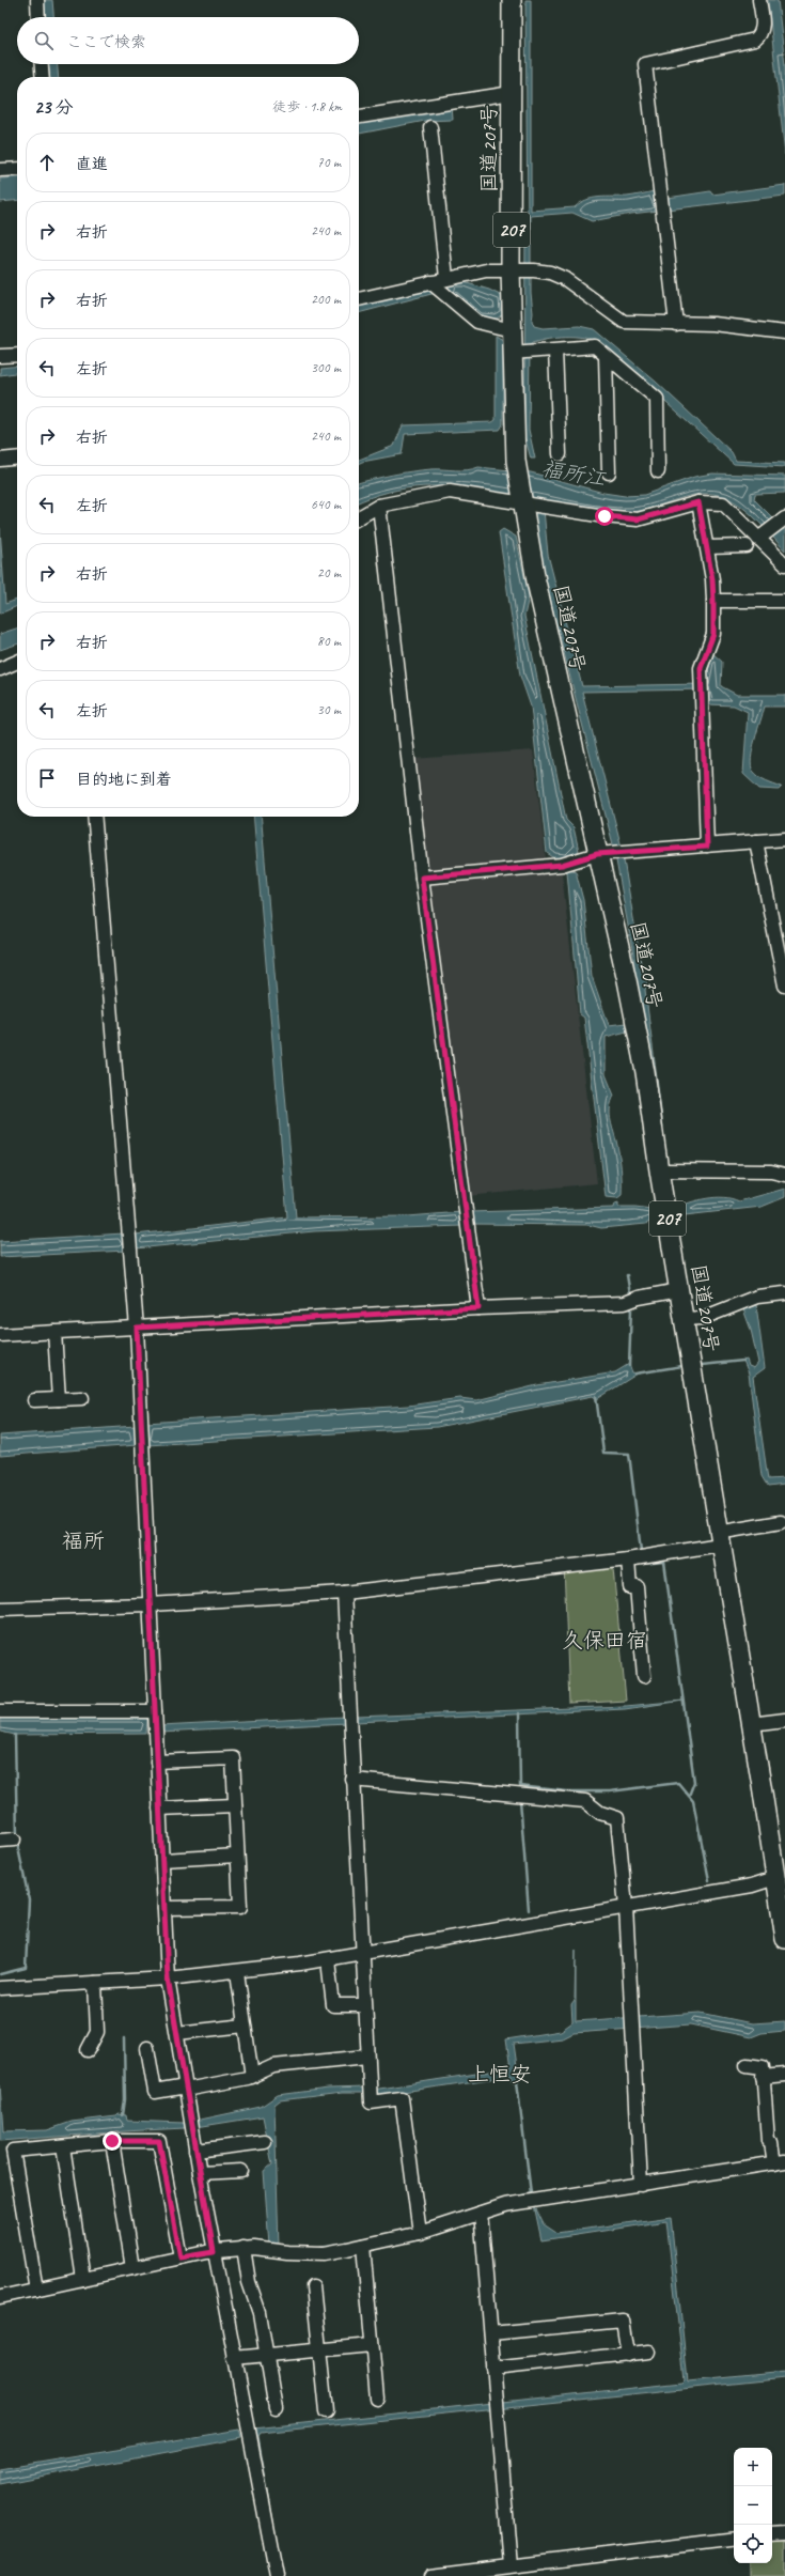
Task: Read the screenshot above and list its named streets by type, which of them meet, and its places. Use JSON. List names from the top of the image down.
{
  "streets": {
    "highway": ["国道207号", "207"]
  },
  "districts": ["福所", "久保田宿", "上恒安"],
  "water": ["福所江"],
  "page": {
    "search": "ここで検索",
    "heading": ["23 分", "徒歩 · 1.8 km"],
    "list": [
      ["直進", "70 m"],
      ["右折", "240 m"],
      ["右折", "200 m"],
      ["左折", "300 m"],
      ["右折", "240 m"],
      ["左折", "640 m"],
      ["右折", "20 m"],
      ["右折", "80 m"],
      ["左折", "30 m"],
      "目的地に到着"
    ],
    "map_buttons": ["+", "−"]
  }
}
